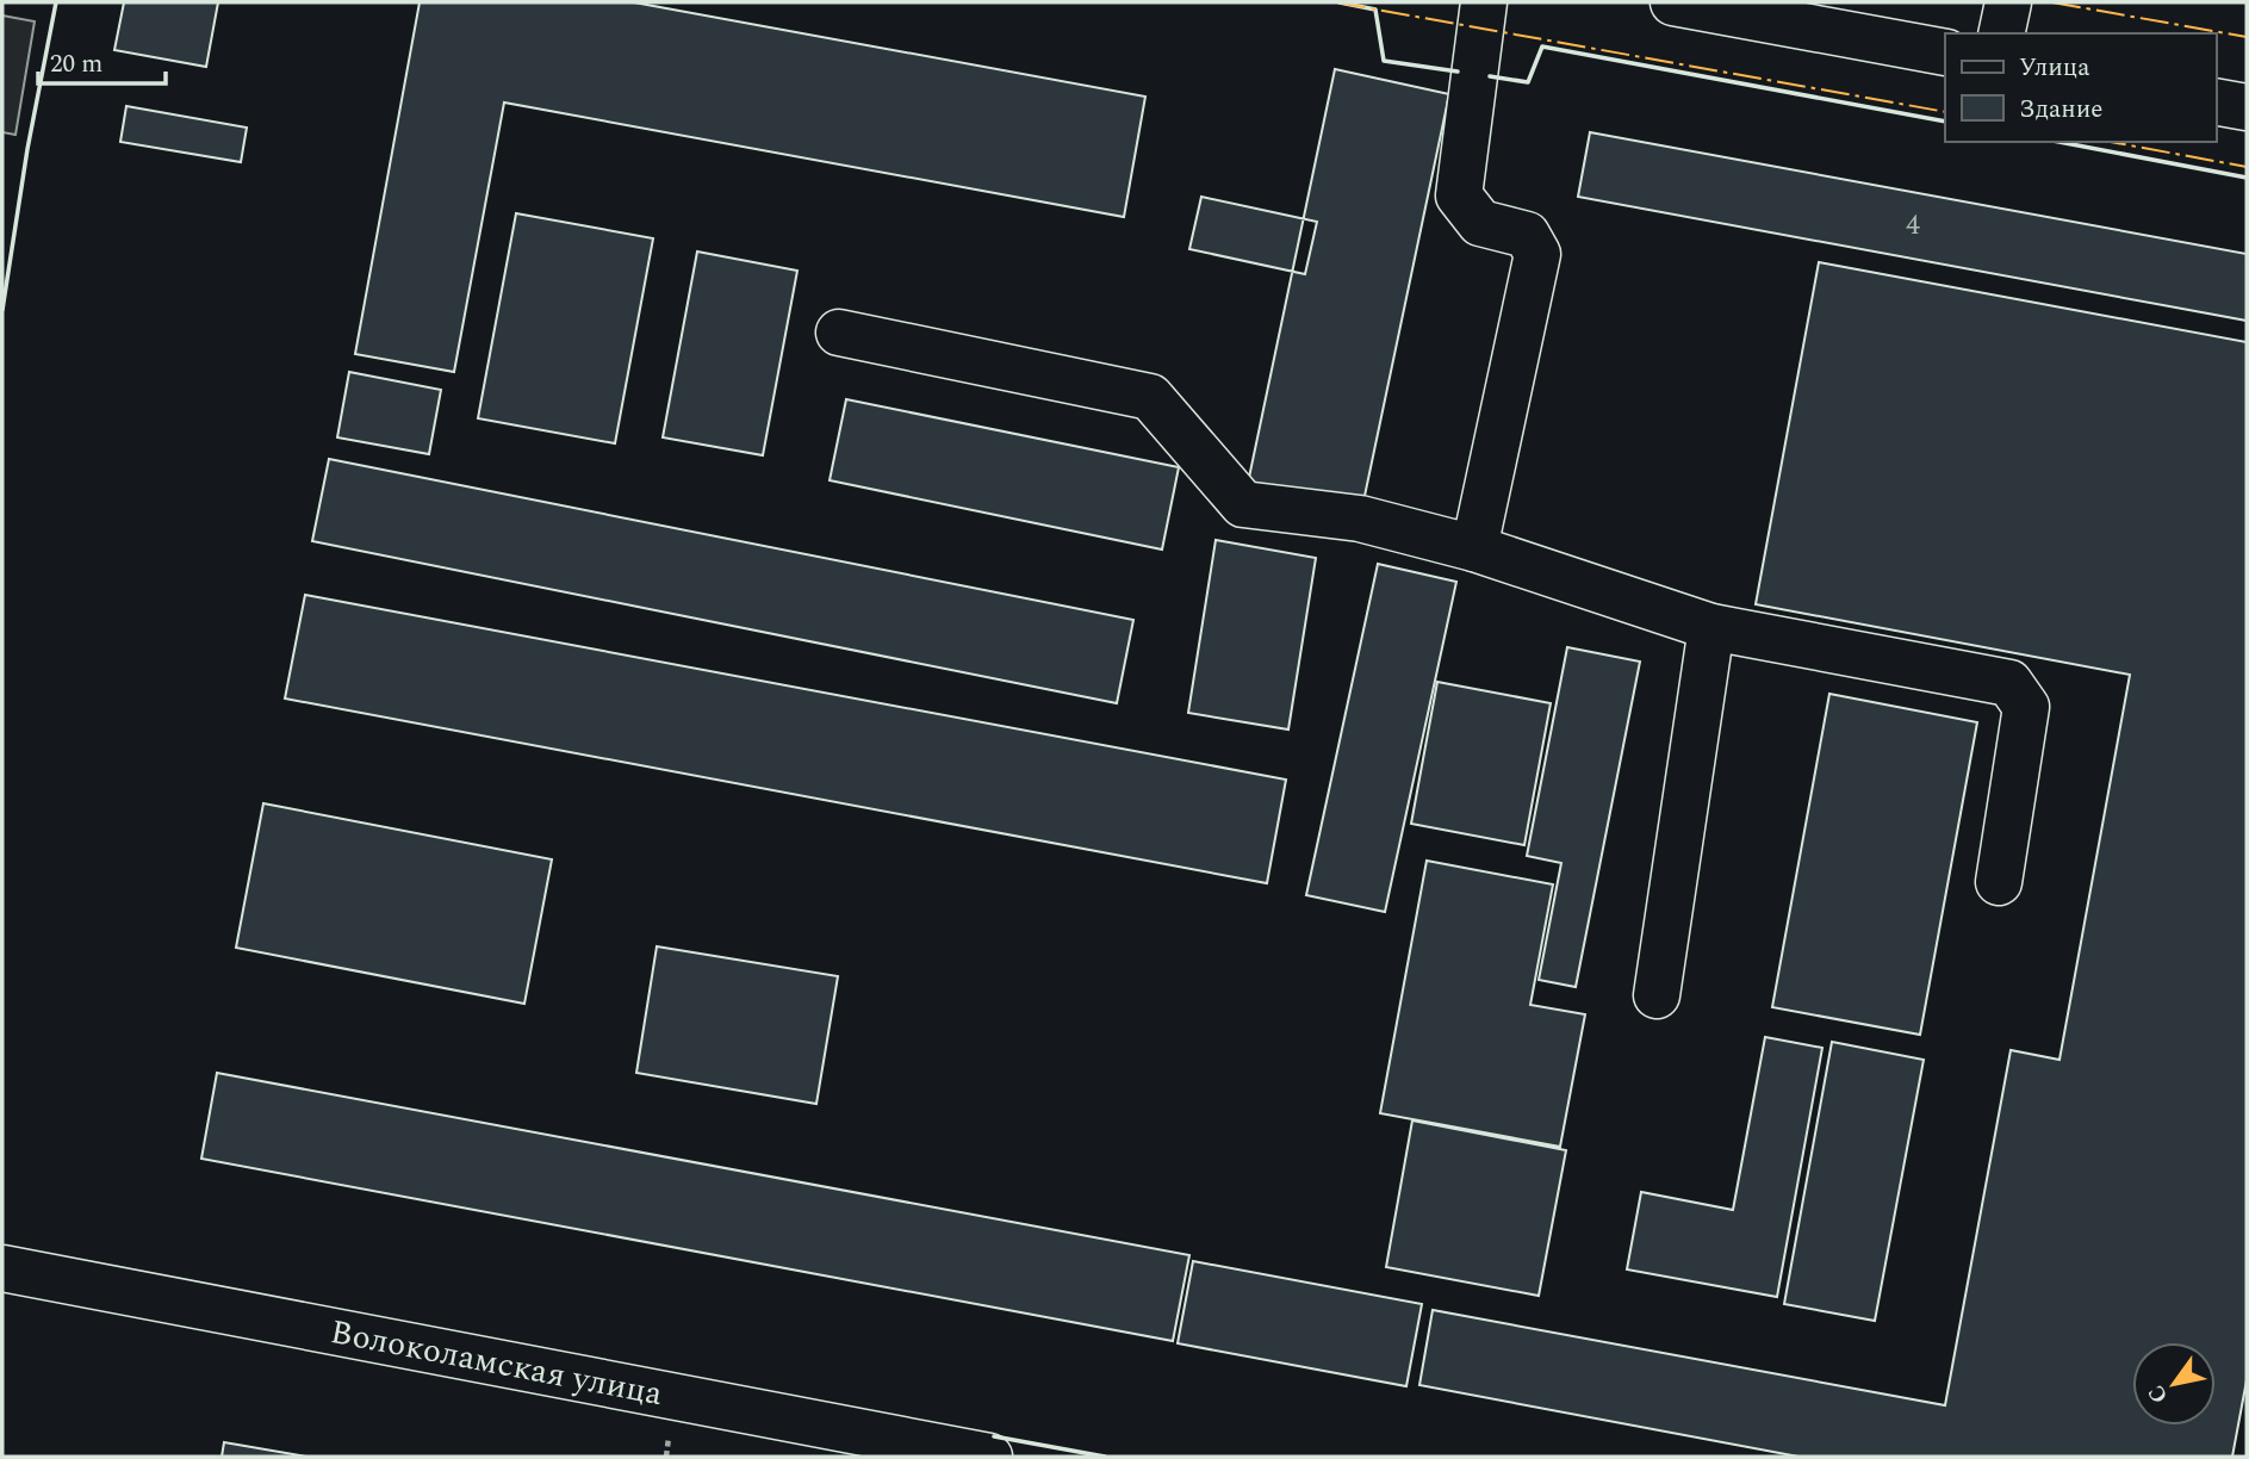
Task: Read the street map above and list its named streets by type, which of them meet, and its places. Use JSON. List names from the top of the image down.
{
  "streets": {
    "street": ["Волоколамская улица"]
  },
  "house_numbers": ["4"],
  "legend": ["Улица", "Здание"],
  "scale_bar": "20 m",
  "north": "bottom left"
}
